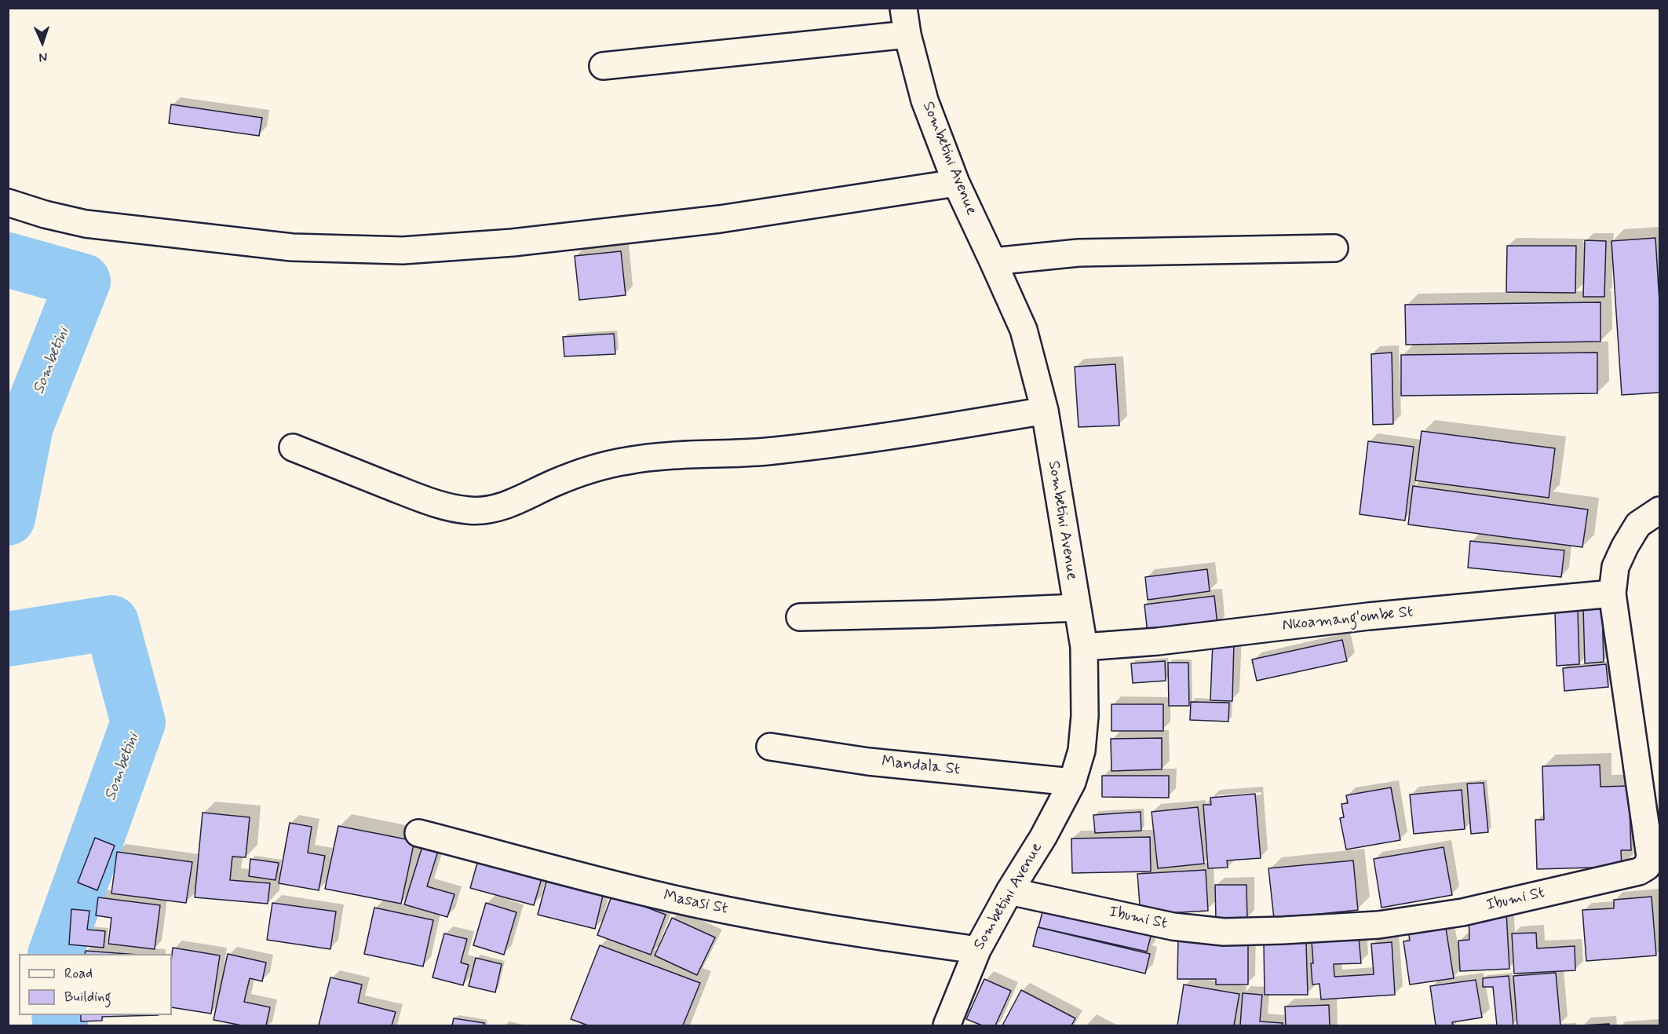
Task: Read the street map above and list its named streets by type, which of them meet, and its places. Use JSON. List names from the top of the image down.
{
  "streets": {
    "street": [
      "Sombetini Avenue",
      "Nkoamang'ombe St",
      "Mandala St",
      "Ibumi St",
      "Masasi St"
    ]
  },
  "crossings": [
    ["Sombetini Avenue", "Nkoamang'ombe St"],
    ["Sombetini Avenue", "Mandala St"],
    ["Sombetini Avenue", "Ibumi St"],
    ["Sombetini Avenue", "Masasi St"],
    ["Nkoamang'ombe St", "Ibumi St"]
  ],
  "water": ["Sombetini"],
  "legend": ["Road", "Building"],
  "north": "bottom"
}
